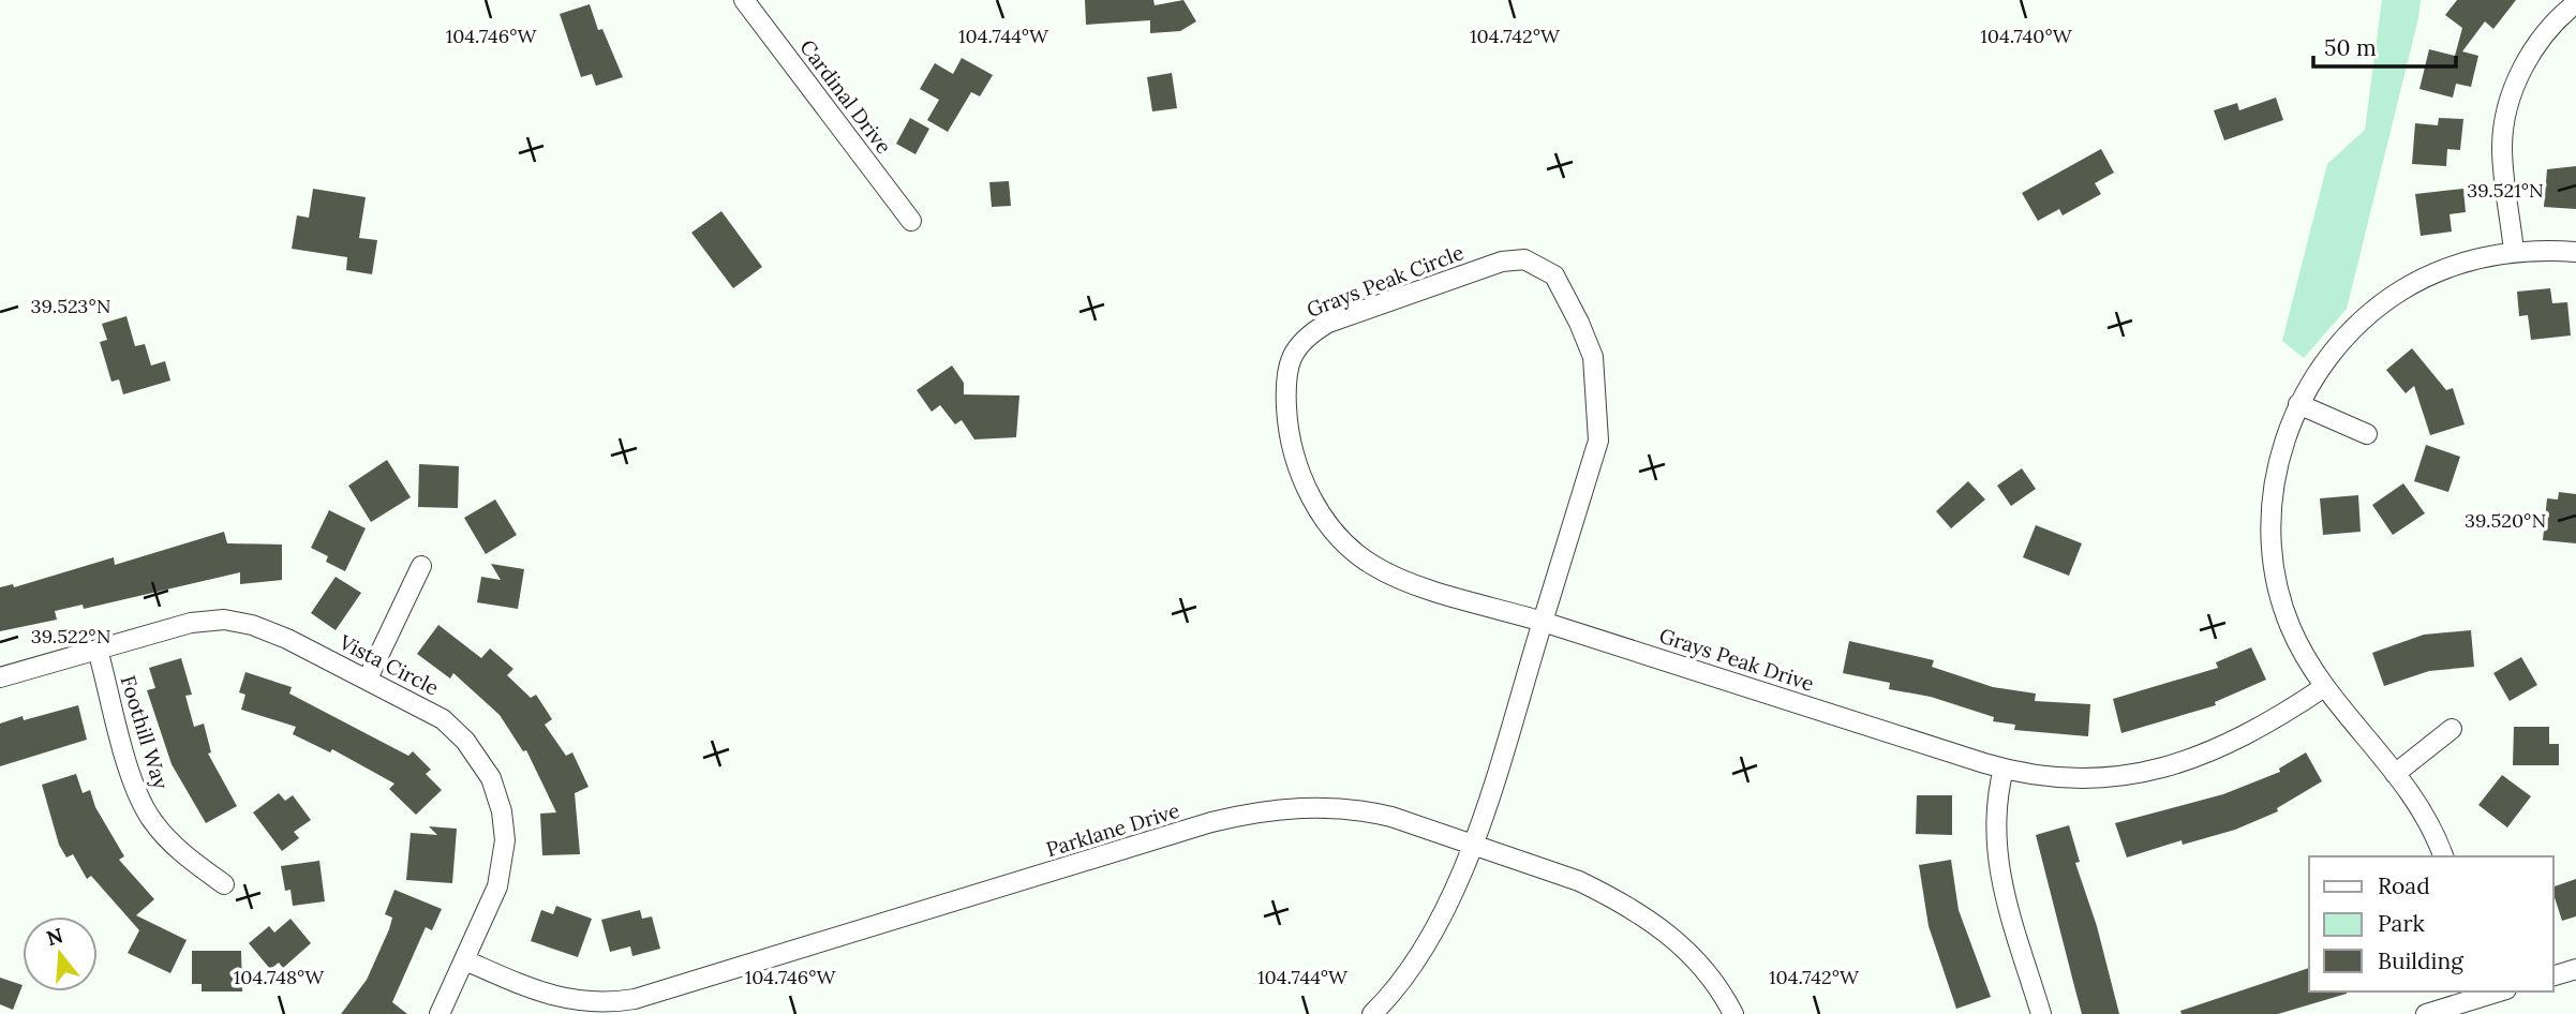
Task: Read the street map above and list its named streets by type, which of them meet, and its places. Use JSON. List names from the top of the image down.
{
  "streets": {
    "street": [
      "Cardinal Drive",
      "Grays Peak Circle",
      "Grays Peak Drive",
      "Vista Circle",
      "Foothill Way",
      "Parklane Drive"
    ]
  },
  "crossings": [
    ["Grays Peak Circle", "Grays Peak Drive"],
    ["Vista Circle", "Foothill Way"],
    ["Vista Circle", "Parklane Drive"]
  ],
  "legend": ["Road", "Park", "Building"],
  "scale_bar": "50 m",
  "north": "top",
  "coordinates": [
    "104.746°W",
    "104.744°W",
    "104.742°W",
    "104.740°W",
    "39.521°N",
    "39.523°N",
    "39.520°N",
    "39.522°N",
    "104.748°W"
  ]
}
